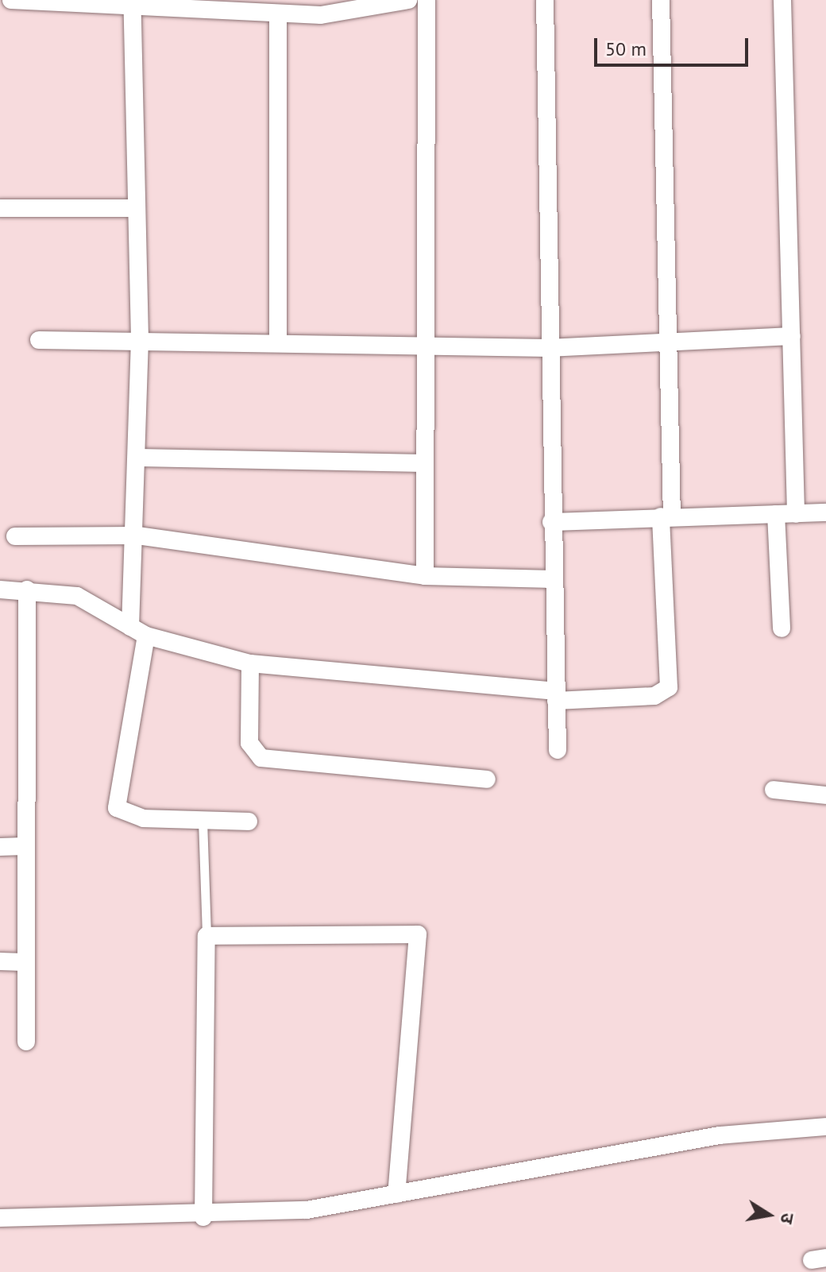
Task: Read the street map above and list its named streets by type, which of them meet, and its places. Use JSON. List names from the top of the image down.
{
  "scale_bar": "50 m",
  "north": "right"
}
